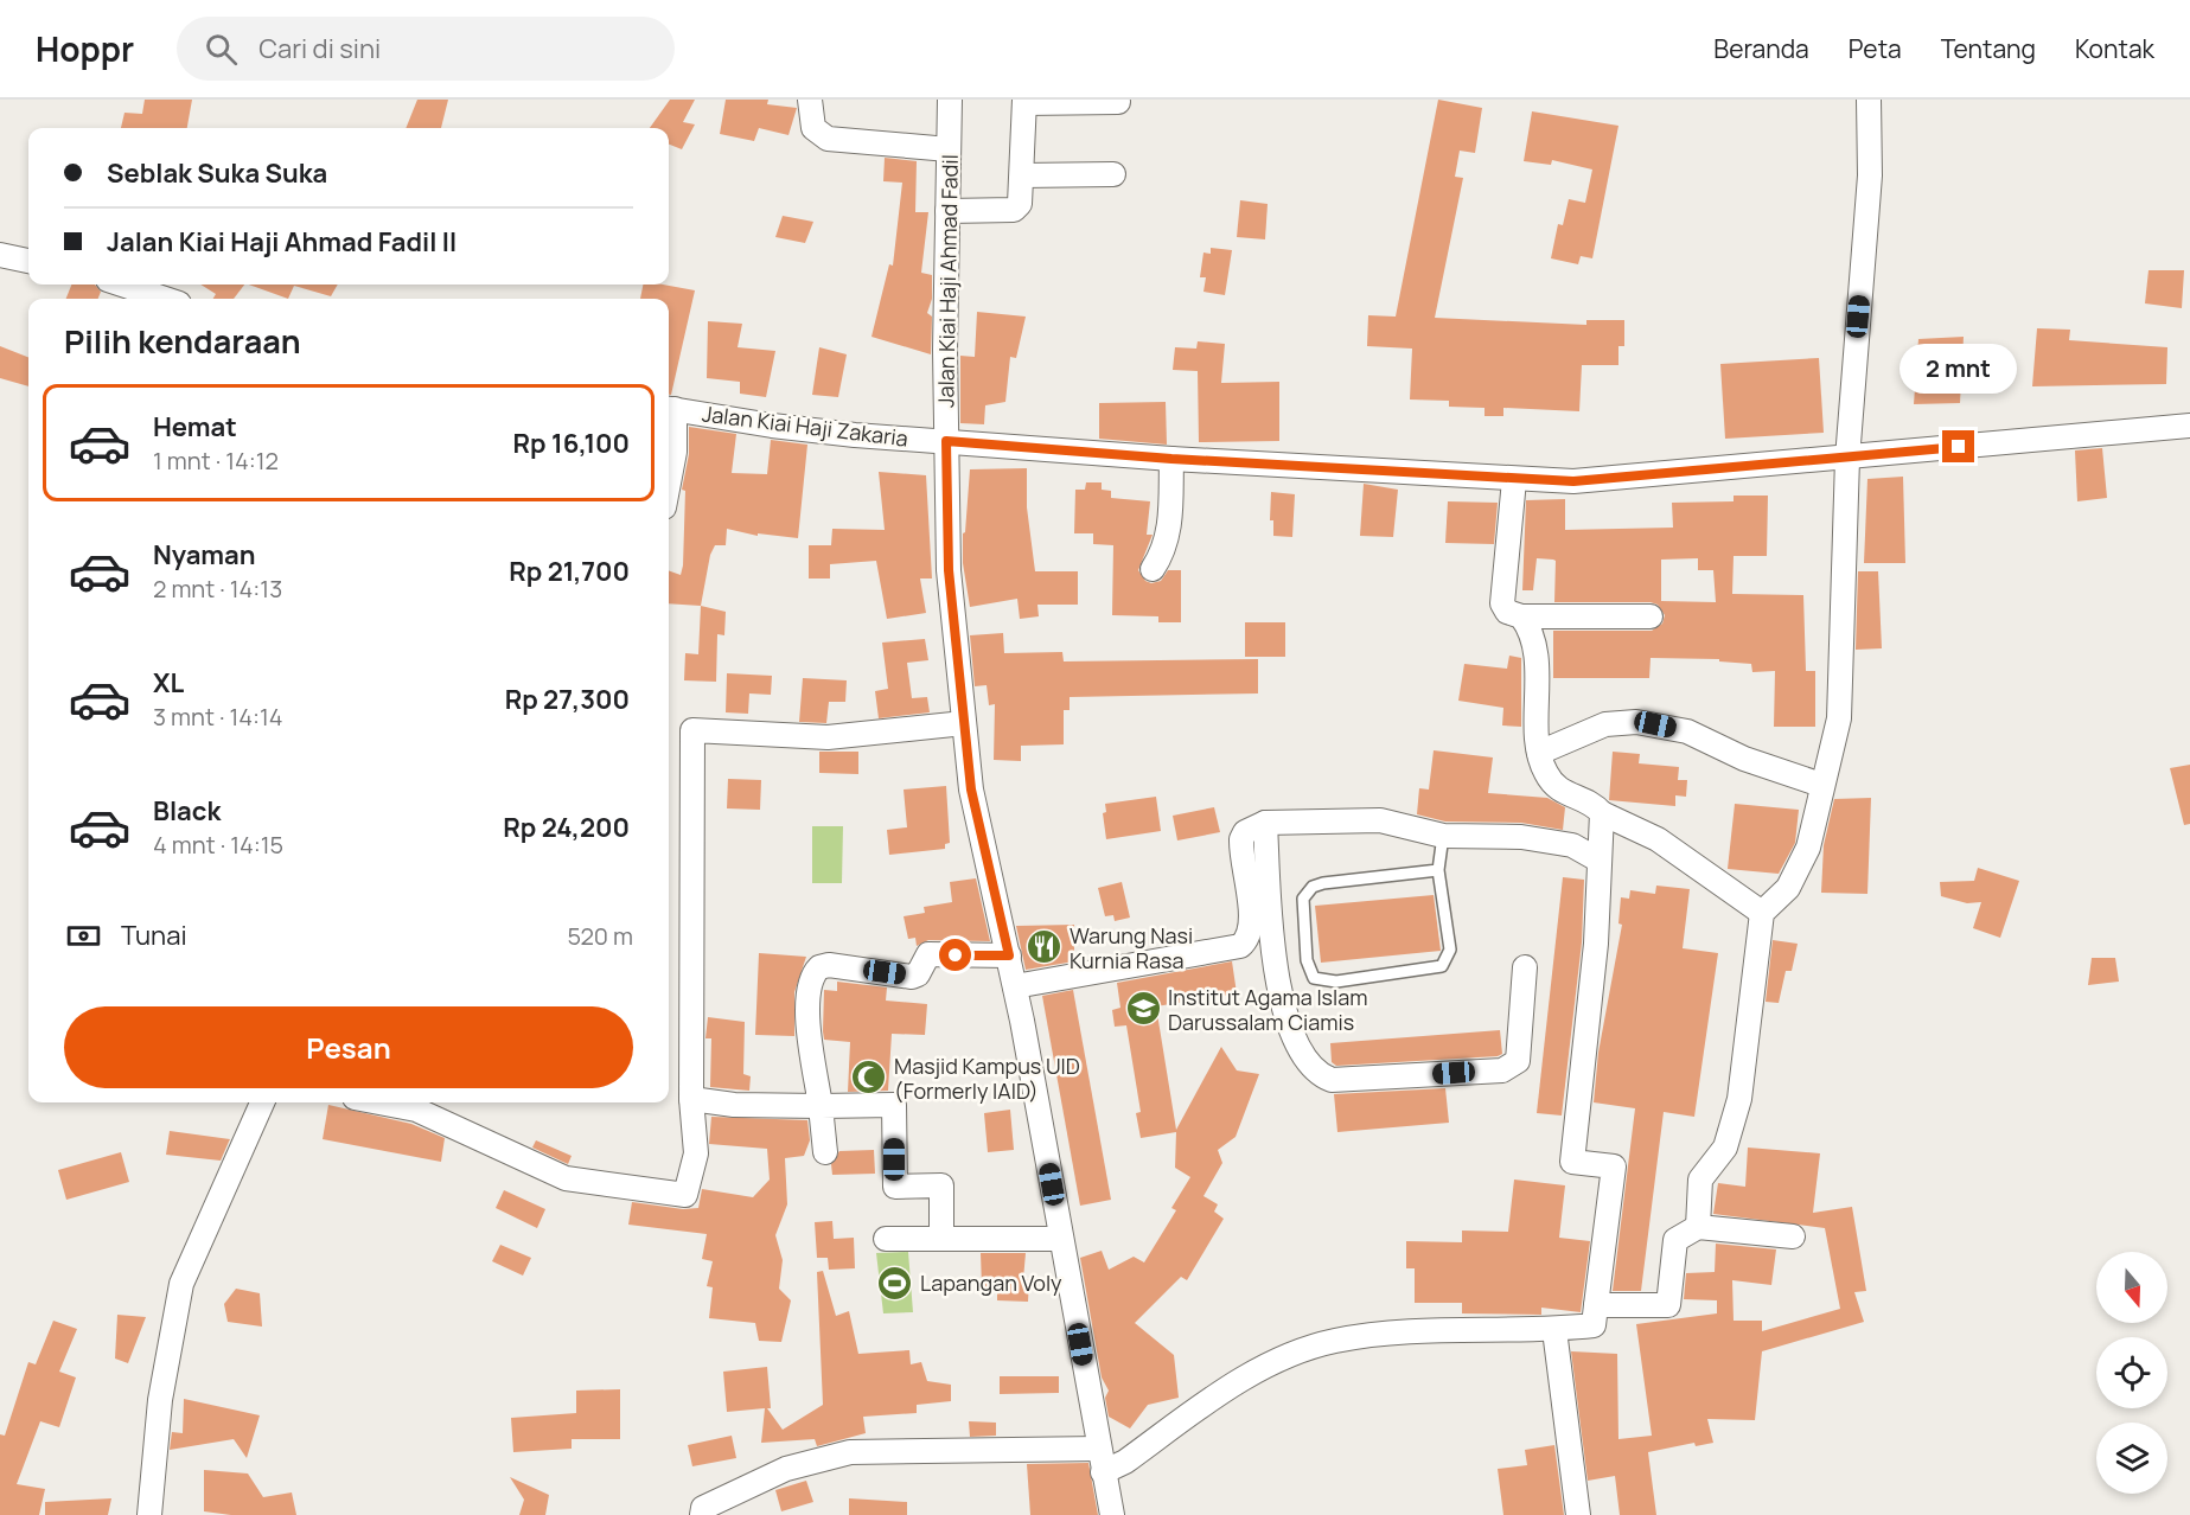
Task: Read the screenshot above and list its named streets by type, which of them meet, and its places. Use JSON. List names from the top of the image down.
{
  "streets": {
    "street": ["Jalan Kiai Haji Ahmad Fadil", "Jalan Kiai Haji Zakaria"]
  },
  "crossings": [
    ["Jalan Kiai Haji Ahmad Fadil", "Jalan Kiai Haji Zakaria"]
  ],
  "places": {
    "restaurant": ["Warung Nasi Kurnia Rasa"],
    "school or university": ["Institut Agama Islam Darussalam Ciamis"],
    "mosque": ["Masjid Kampus UID (Formerly IAID)"],
    "sports": ["Lapangan Voly"]
  },
  "north": "bottom",
  "page": {
    "header": "Hoppr",
    "search": "Cari di sini",
    "nav": [
      "Beranda",
      "Peta",
      "Tentang",
      "Kontak"
    ],
    "banner": ["Seblak Suka Suka", "Jalan Kiai Haji Ahmad Fadil II"],
    "heading": "Pilih kendaraan",
    "bubble": "2 mnt",
    "list": [
      {
        "name": "Hemat",
        "note": "1 mnt · 14:12",
        "value": "Rp 16,100"
      },
      {
        "name": "Nyaman",
        "note": "2 mnt · 14:13",
        "value": "Rp 21,700"
      },
      {
        "name": "XL",
        "note": "3 mnt · 14:14",
        "value": "Rp 27,300"
      },
      {
        "name": "Black",
        "note": "4 mnt · 14:15",
        "value": "Rp 24,200"
      }
    ],
    "pay": ["Tunai", "520 m"],
    "buttons": "Pesan"
  }
}
